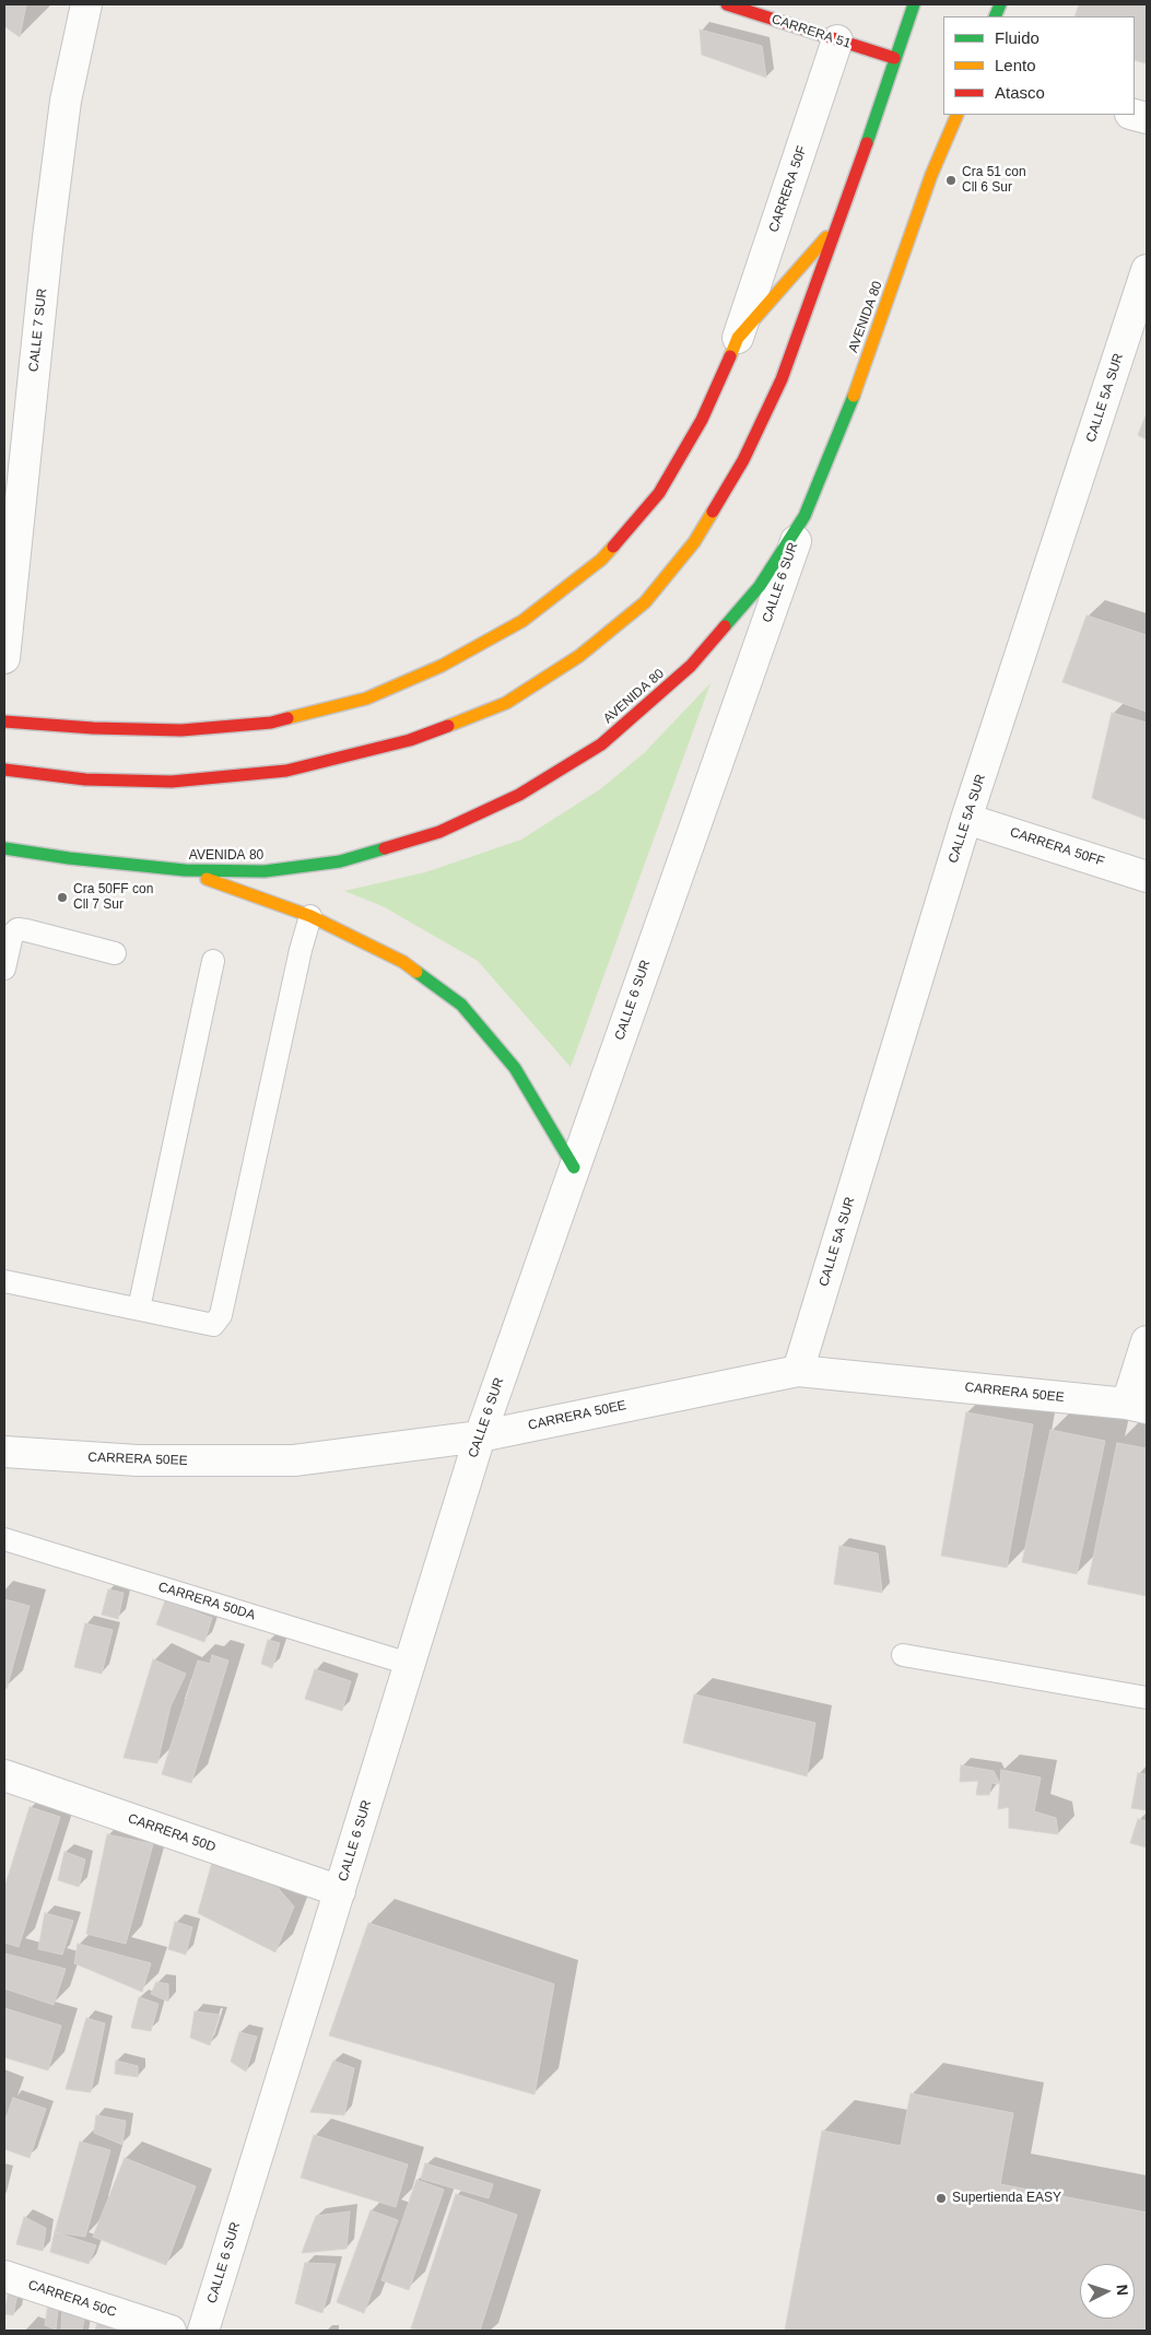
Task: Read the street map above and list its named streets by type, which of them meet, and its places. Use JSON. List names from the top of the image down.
{
  "streets": {
    "main road": ["CARRERA 51", "AVENIDA 80"],
    "street": [
      "CARRERA 50F",
      "CALLE 7 SUR",
      "CALLE 5A SUR",
      "CALLE 6 SUR",
      "CARRERA 50FF",
      "CARRERA 50EE",
      "CARRERA 50D",
      "CARRERA 50C"
    ],
    "lane": ["CARRERA 50DA"]
  },
  "crossings": [
    ["CARRERA 51", "CARRERA 50F"],
    ["AVENIDA 80", "CALLE 6 SUR"],
    ["CALLE 5A SUR", "CARRERA 50FF"],
    ["CALLE 5A SUR", "CARRERA 50EE"],
    ["CALLE 6 SUR", "CARRERA 50EE"],
    ["CALLE 6 SUR", "CARRERA 50DA"],
    ["CALLE 6 SUR", "CARRERA 50D"]
  ],
  "places": ["Cra 51 con Cll 6 Sur", "Cra 50FF con Cll 7 Sur", "Supertienda EASY"],
  "legend": ["Fluido", "Lento", "Atasco"],
  "north": "right"
}
